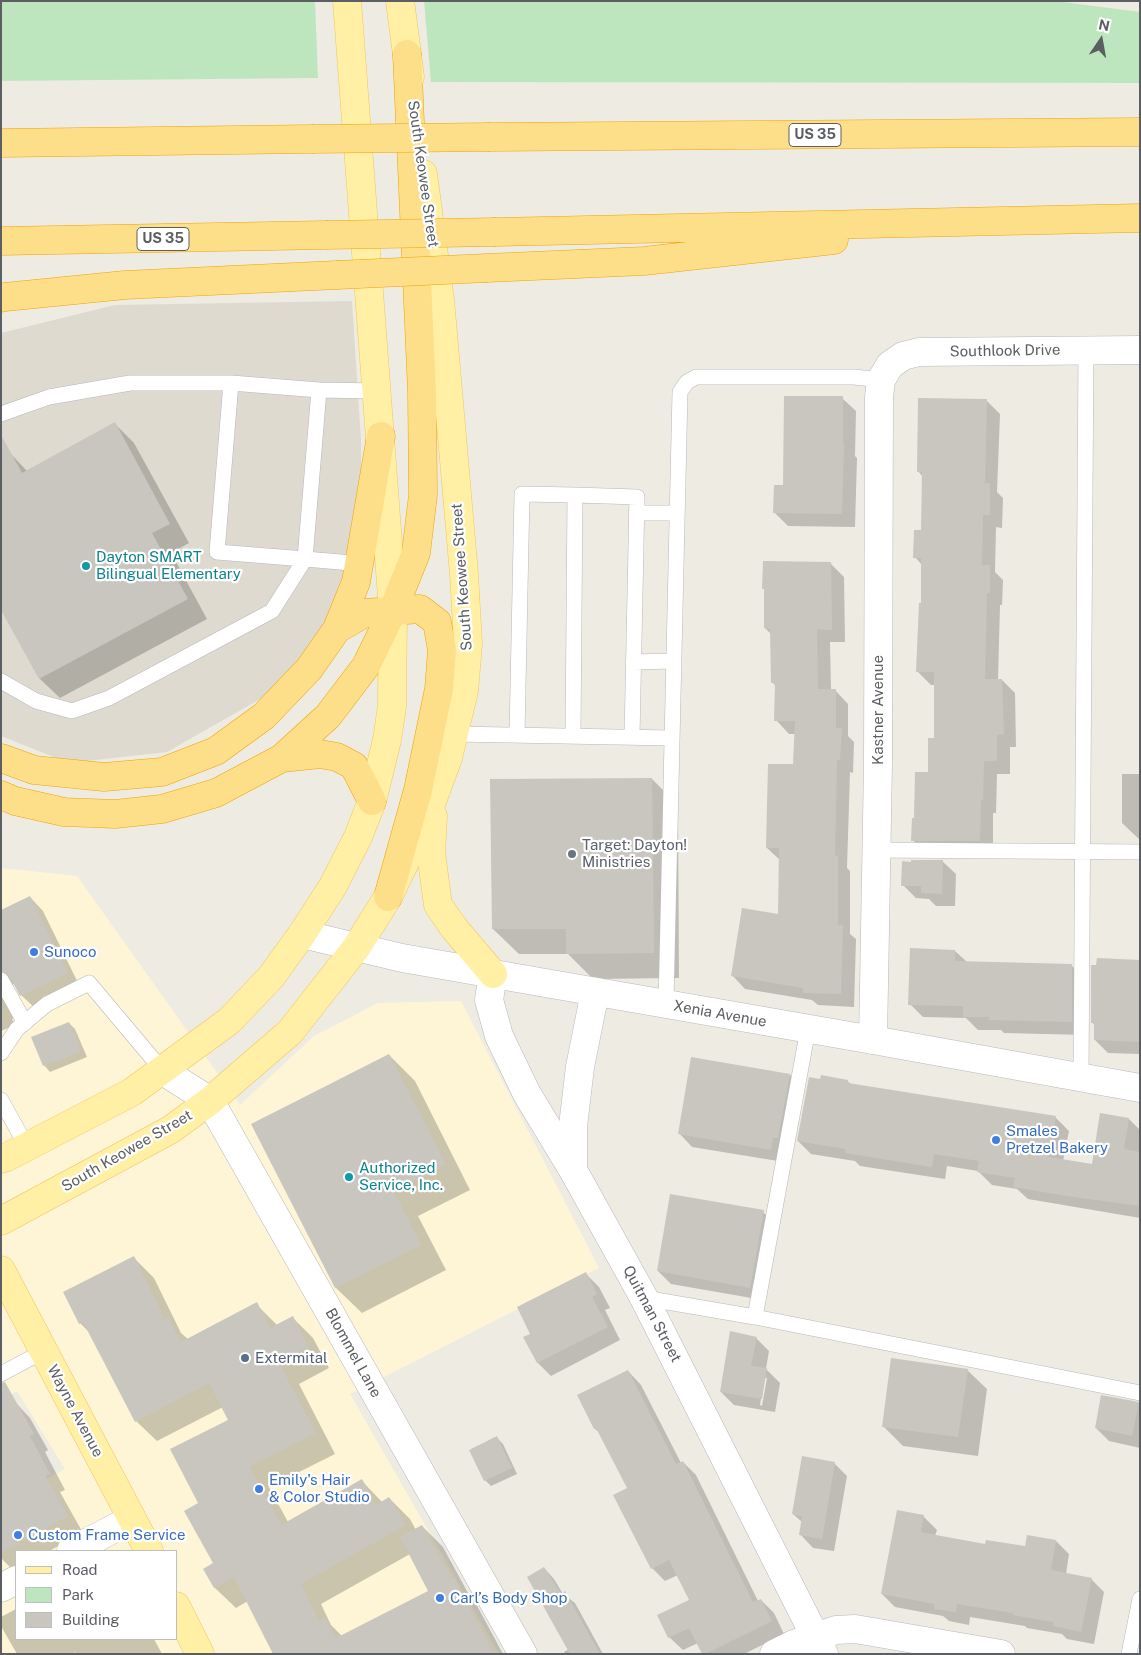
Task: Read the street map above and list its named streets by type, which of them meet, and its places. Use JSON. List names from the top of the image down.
{
  "streets": {
    "highway": ["US 35"],
    "main road": ["South Keowee Street", "Wayne Avenue"],
    "street": [
      "Southlook Drive",
      "Kastner Avenue",
      "Xenia Avenue",
      "Quitman Street",
      "Blommel Lane"
    ]
  },
  "crossings": [
    ["South Keowee Street", "Xenia Avenue"],
    ["South Keowee Street", "Blommel Lane"],
    ["Southlook Drive", "Kastner Avenue"],
    ["Kastner Avenue", "Xenia Avenue"],
    ["Xenia Avenue", "Quitman Street"]
  ],
  "places": [
    "Dayton SMART Bilingual Elementary",
    "Target: Dayton! Ministries",
    "Sunoco",
    "Smales Pretzel Bakery",
    "Authorized Service, Inc.",
    "Extermital",
    "Emily's Hair & Color Studio",
    "Custom Frame Service",
    "Carl’s Body Shop"
  ],
  "legend": ["Road", "Park", "Building"],
  "north": "top"
}
